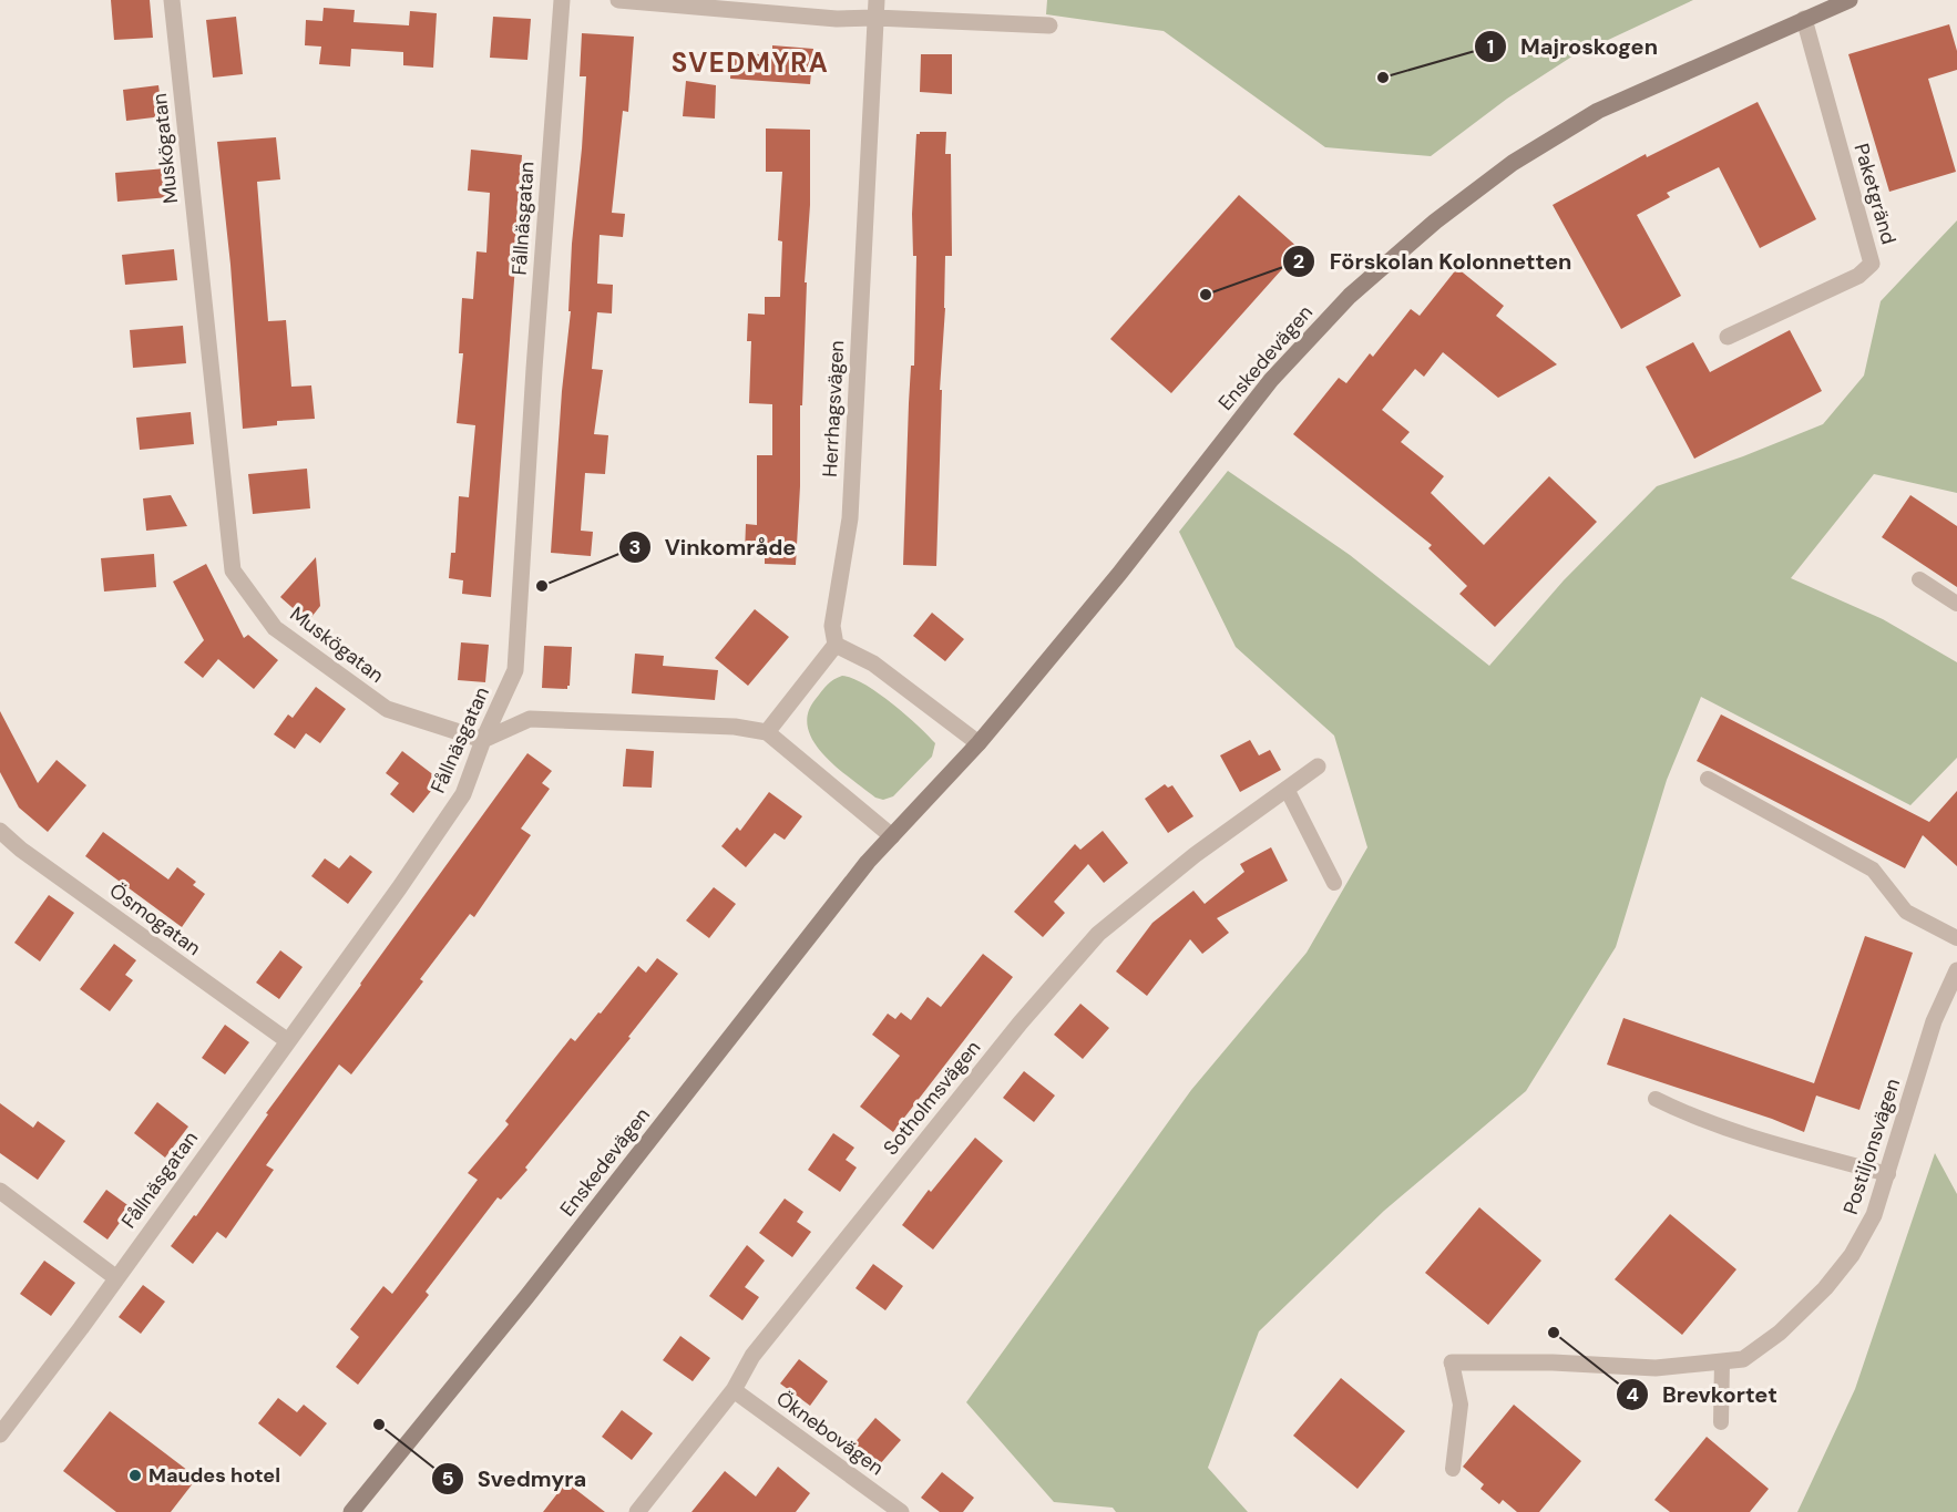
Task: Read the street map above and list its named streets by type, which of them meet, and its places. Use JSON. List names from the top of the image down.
{
  "streets": {
    "street": [
      "Muskögatan",
      "Paketgränd",
      "Fållnäsgatan",
      "Enskedevägen",
      "Herrhagsvägen",
      "Ösmogatan",
      "Sotholmsvägen",
      "Postiljonsvägen",
      "Öknebovägen"
    ]
  },
  "crossings": [
    ["Muskögatan", "Fållnäsgatan"],
    ["Paketgränd", "Enskedevägen"],
    ["Fållnäsgatan", "Ösmogatan"],
    ["Sotholmsvägen", "Öknebovägen"]
  ],
  "districts": ["SVEDMYRA"],
  "places": [
    "Majroskogen",
    "Förskolan Kolonnetten",
    "Vinkområde",
    "Brevkortet",
    "Svedmyra",
    "Maudes hotel"
  ]
}
